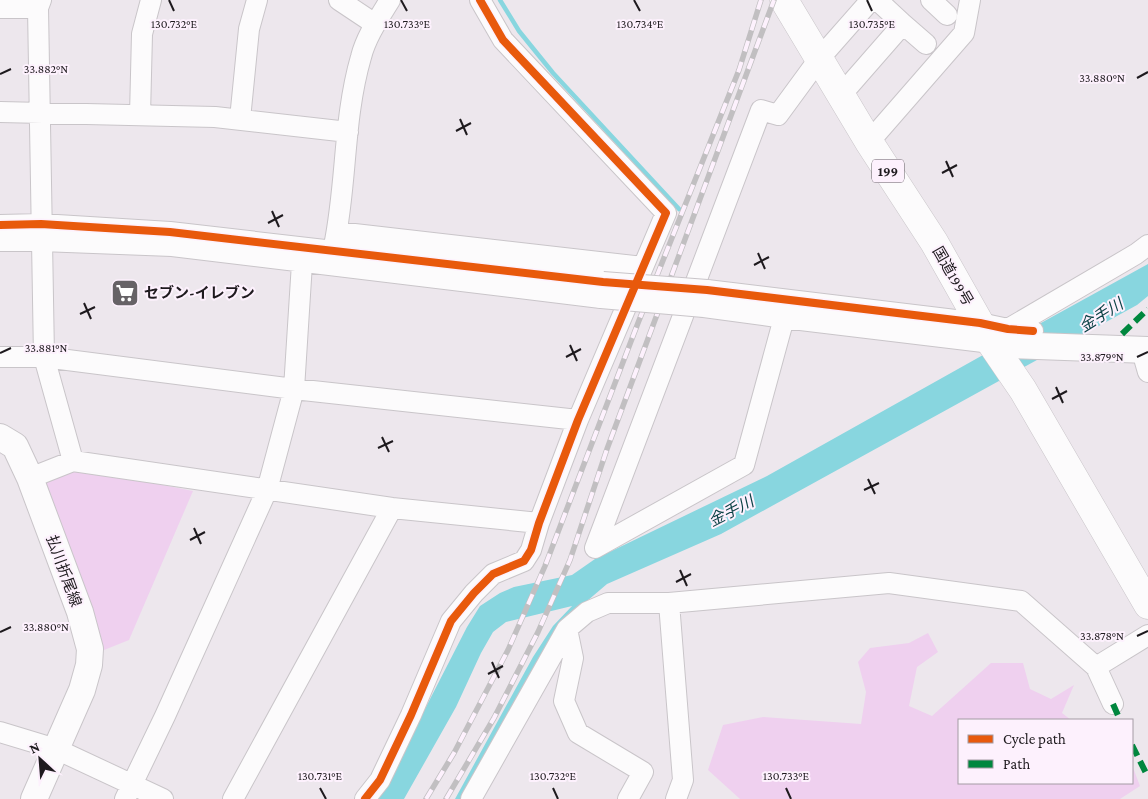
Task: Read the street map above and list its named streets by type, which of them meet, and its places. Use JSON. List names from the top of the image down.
{
  "streets": {
    "highway": ["199", "国道199号"],
    "main road": ["払川折尾線"]
  },
  "water": ["金手川"],
  "places": {
    "supermarket": ["セブン-イレブン"]
  },
  "legend": ["Cycle path", "Path"],
  "north": "top left",
  "coordinates": [
    "130.732°E",
    "130.733°E",
    "130.734°E",
    "130.735°E",
    "33.882°N",
    "33.880°N",
    "33.881°N",
    "33.879°N",
    "33.878°N",
    "130.731°E"
  ]
}
